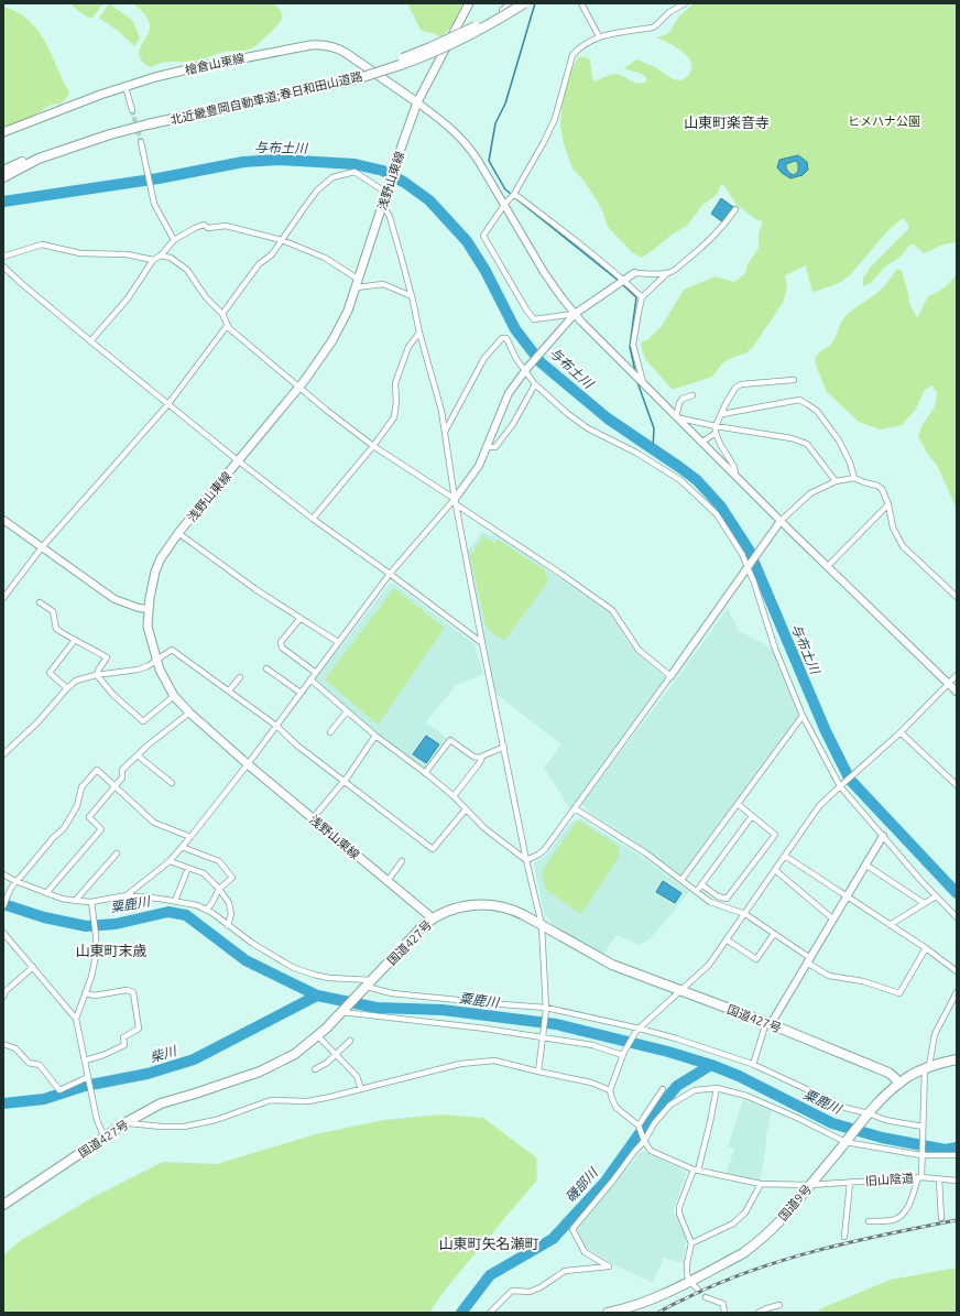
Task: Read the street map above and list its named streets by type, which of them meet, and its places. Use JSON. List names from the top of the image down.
{
  "streets": {
    "highway": ["北近畿豊岡自動車道;春日和田山道路", "国道427号", "国道9号"],
    "main road": ["檜倉山東線", "浅野山東線"],
    "street": ["旧山陰道"]
  },
  "crossings": [
    ["檜倉山東線", "浅野山東線"],
    ["浅野山東線", "国道427号"],
    ["国道427号", "国道9号"]
  ],
  "districts": ["山東町楽音寺", "山東町末歳", "山東町矢名瀬町"],
  "water": [
    "与布土川",
    "粟鹿川",
    "柴川",
    "磯部川"
  ],
  "parks": ["ヒメハナ公園"]
}
